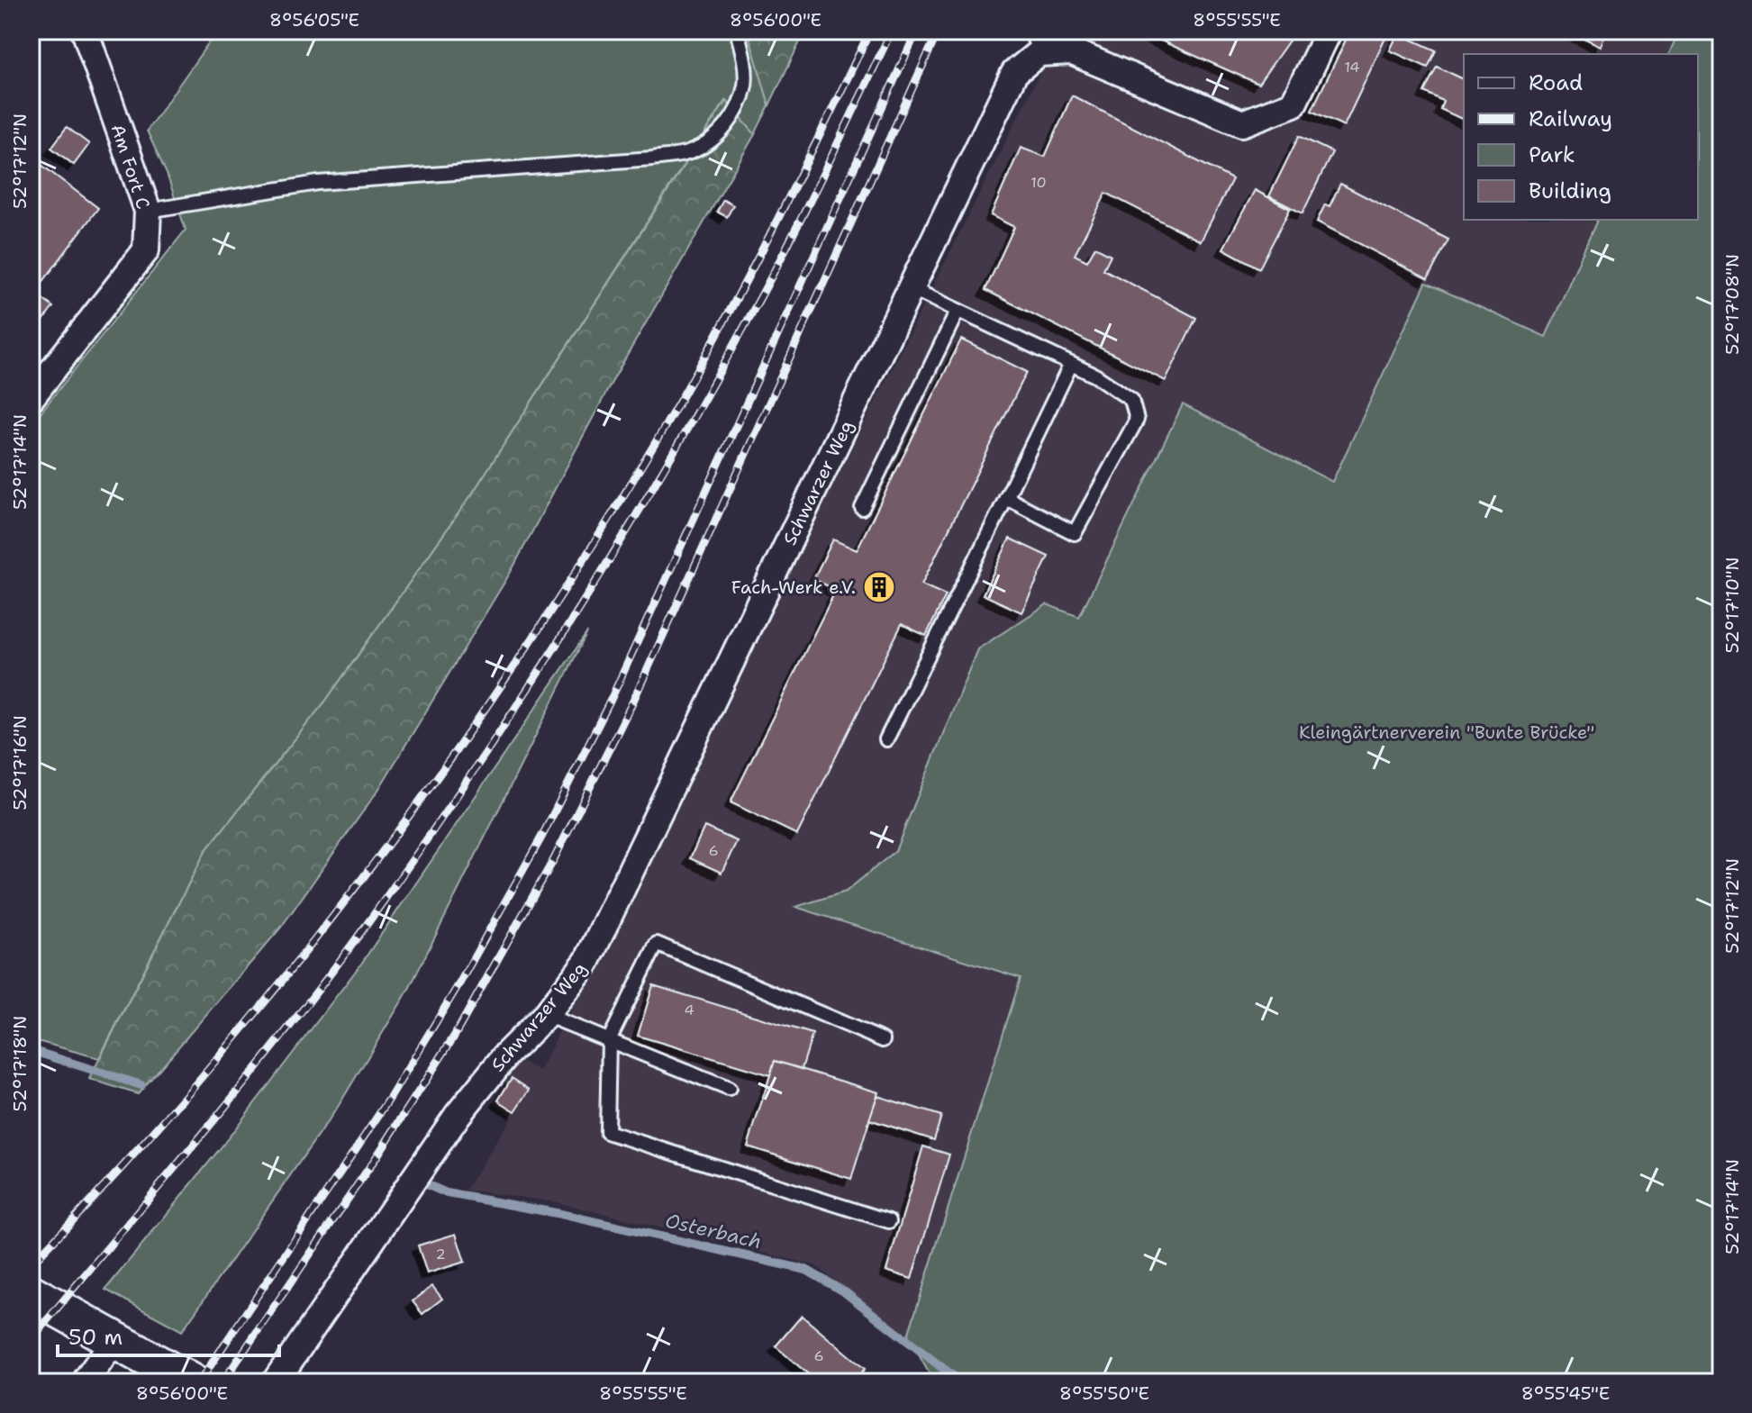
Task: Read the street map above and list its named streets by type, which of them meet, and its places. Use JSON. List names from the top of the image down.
{
  "streets": {
    "street": ["Am Fort C", "Schwarzer Weg"]
  },
  "water": ["Osterbach"],
  "parks": ["Kleingärtnerverein \"Bunte Brücke\""],
  "places": {
    "building": ["Fach-Werk e.V."]
  },
  "house_numbers": [
    "14",
    "10",
    "6",
    "4",
    "2",
    "6"
  ],
  "legend": [
    "Road",
    "Railway",
    "Park",
    "Building"
  ],
  "scale_bar": "50 m",
  "coordinates": [
    "8°56'05\"E",
    "8°56'00\"E",
    "8°55'55\"E",
    "52°17'12\"N",
    "52°17'08\"N",
    "52°17'14\"N",
    "52°17'10\"N",
    "52°17'16\"N",
    "52°17'18\"N",
    "8°55'50\"E",
    "8°55'45\"E"
  ]
}
